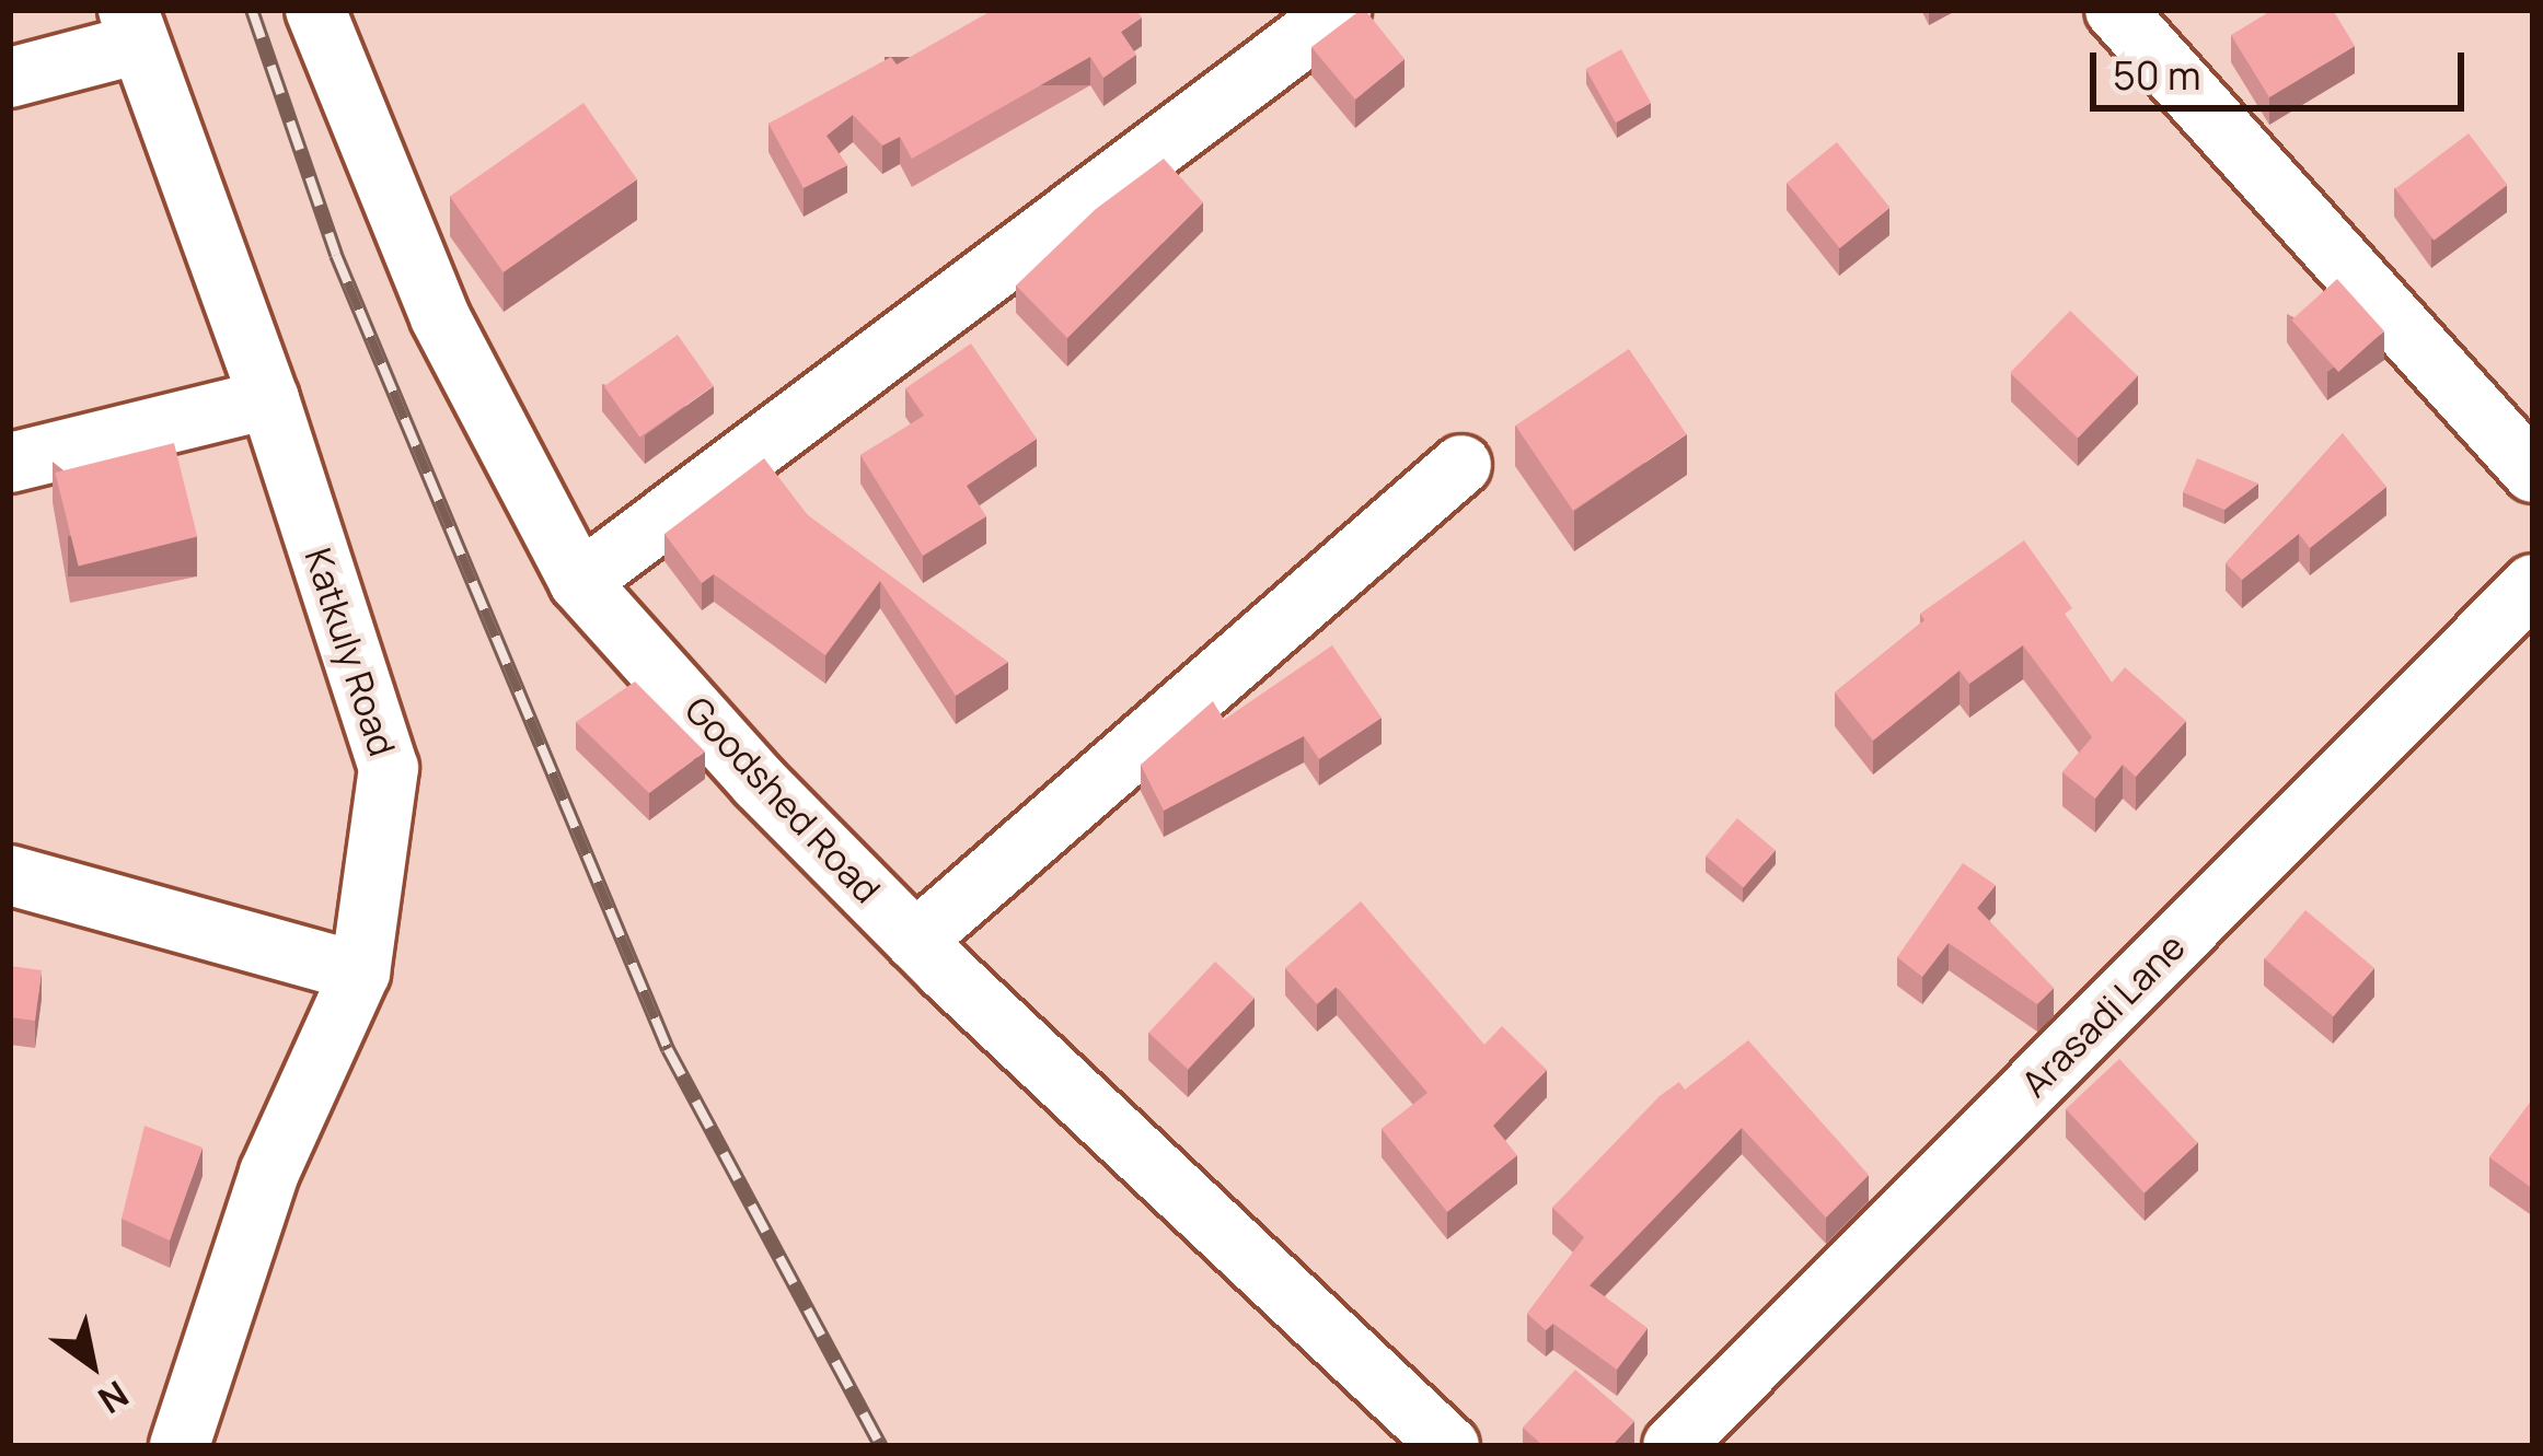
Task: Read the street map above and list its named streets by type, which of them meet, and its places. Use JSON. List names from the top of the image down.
{
  "streets": {
    "street": ["Katkuly Road", "Goodshed Road", "Arasadi Lane"]
  },
  "scale_bar": "50 m",
  "north": "bottom right"
}
